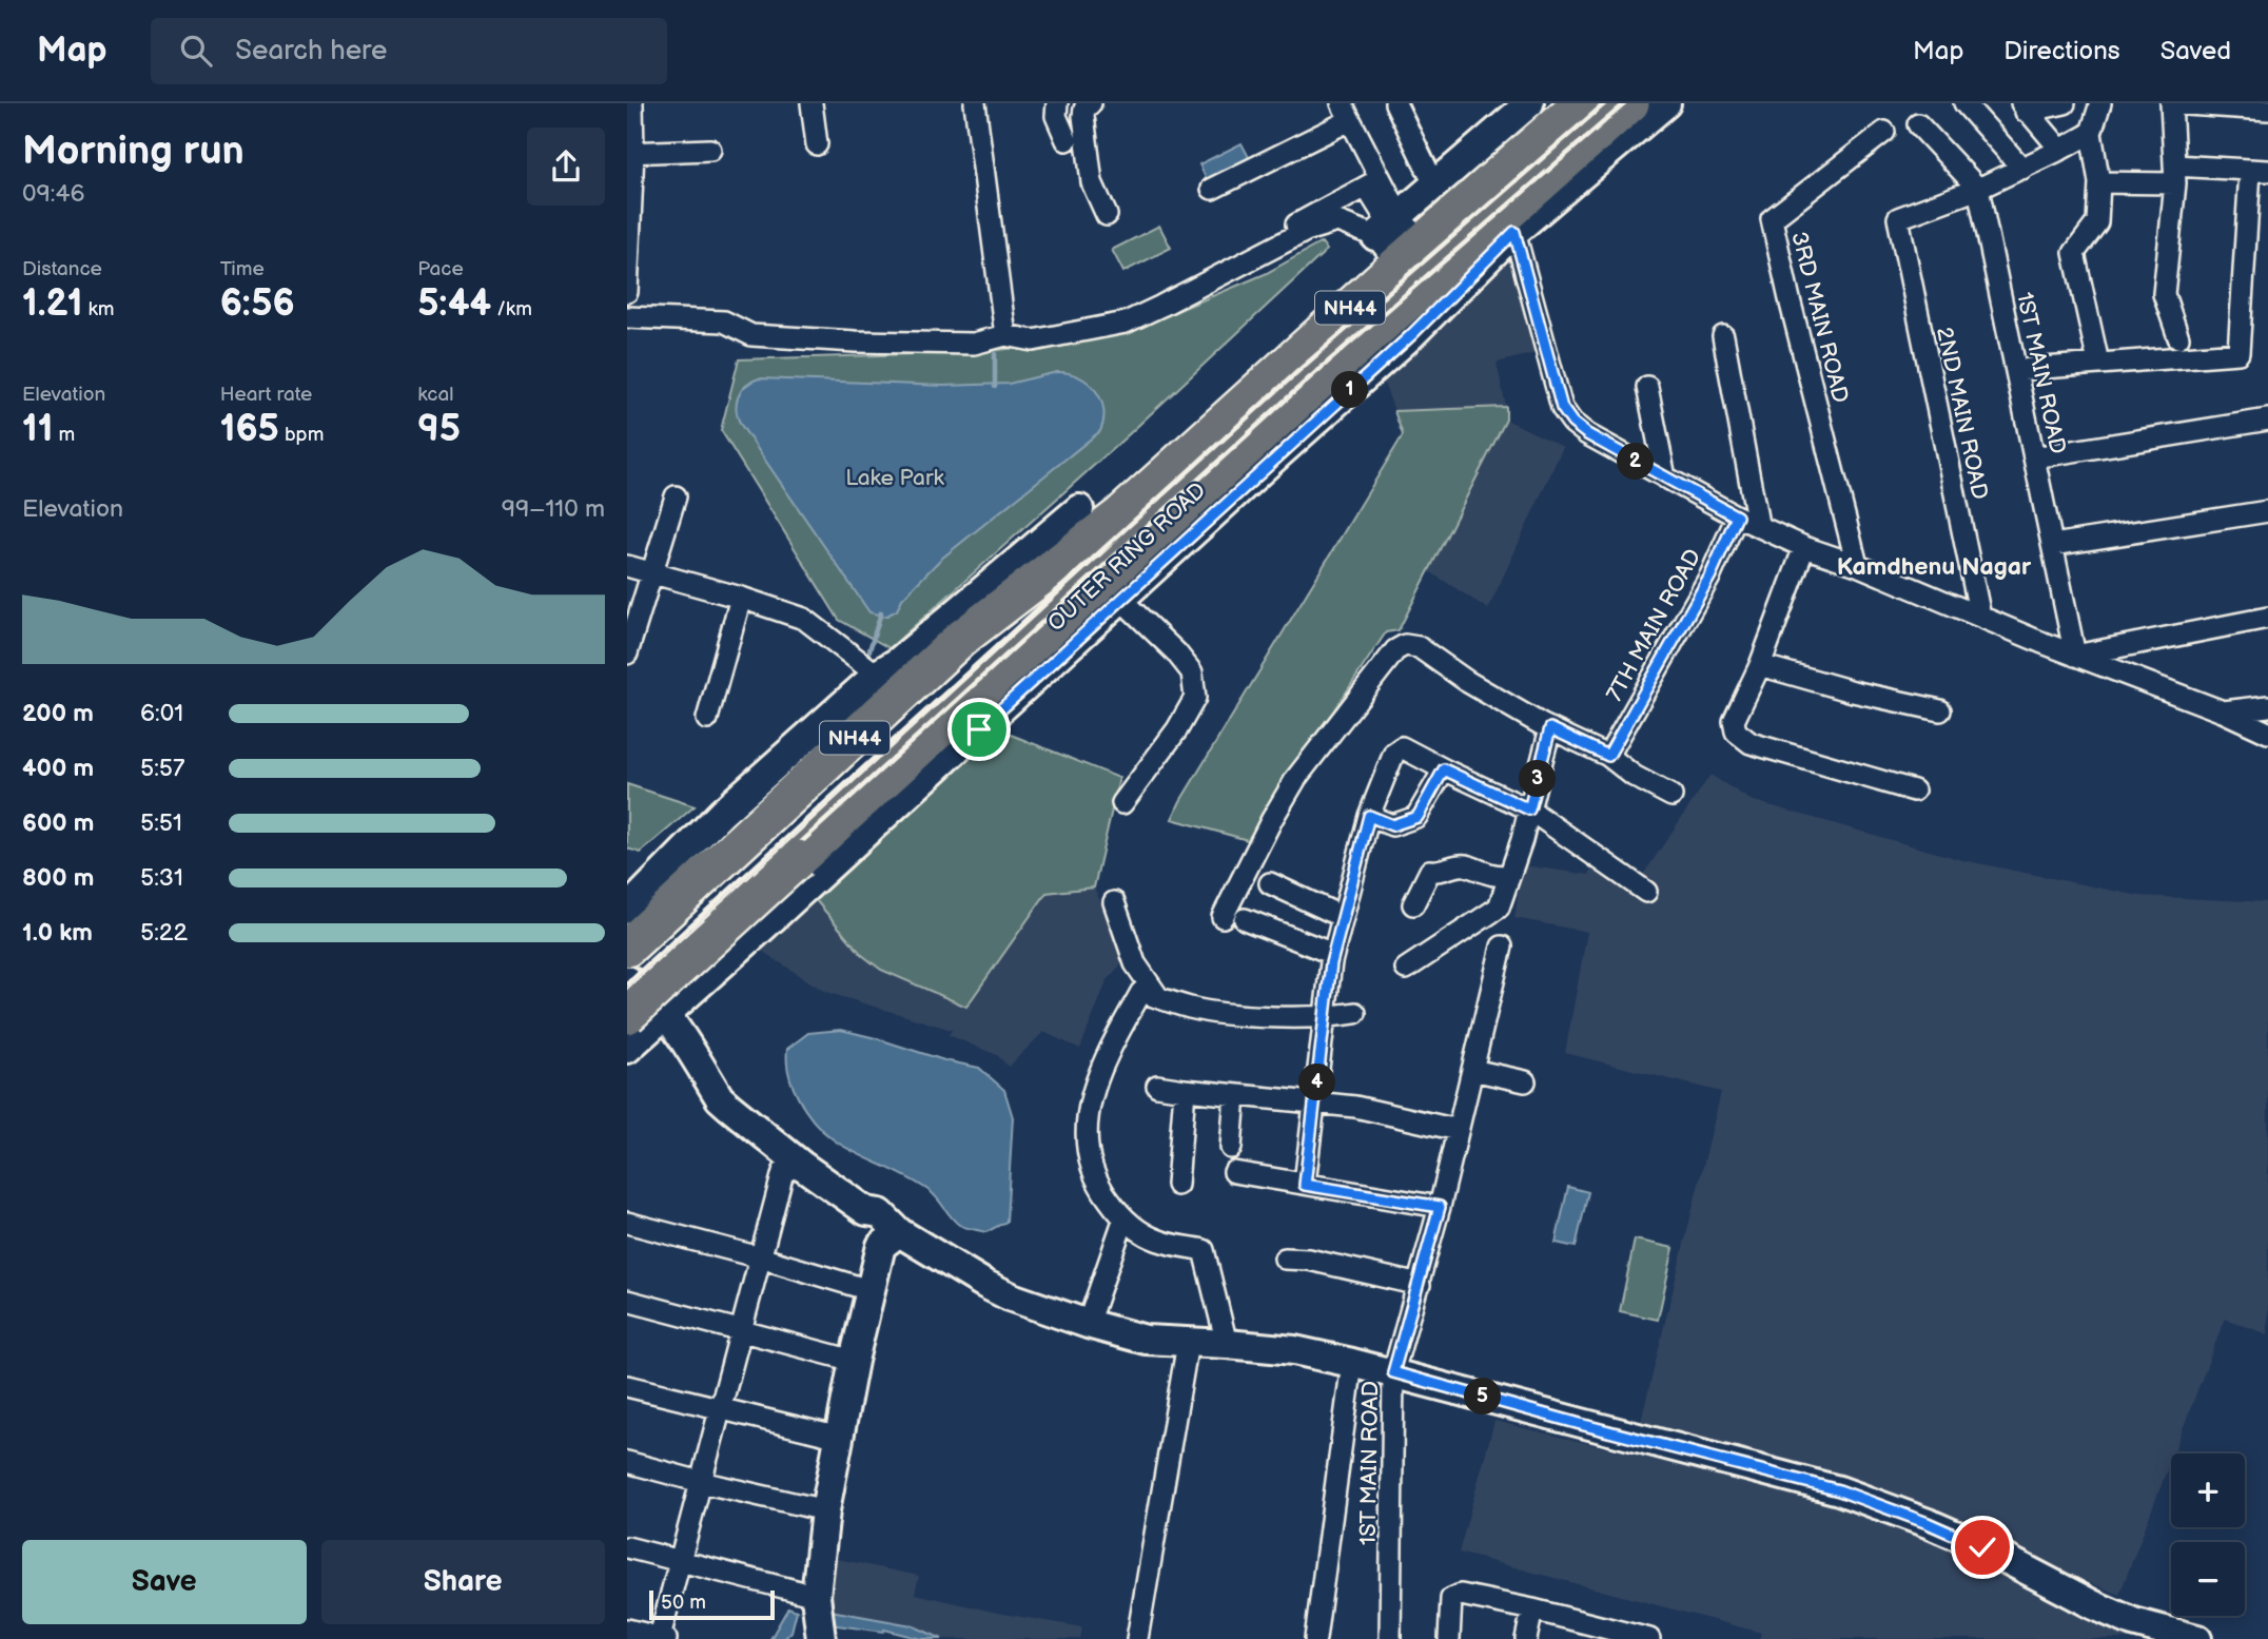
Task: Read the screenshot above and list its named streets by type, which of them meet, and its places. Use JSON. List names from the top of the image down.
{
  "streets": {
    "highway": ["NH44", "OUTER RING ROAD"],
    "street": [
      "3RD MAIN ROAD",
      "1ST MAIN ROAD",
      "2ND MAIN ROAD",
      "7TH MAIN ROAD"
    ]
  },
  "crossings": [
    ["1ST MAIN ROAD", "2ND MAIN ROAD"]
  ],
  "districts": ["Kamdhenu Nagar"],
  "parks": ["Lake Park"],
  "scale_bar": "50 m",
  "page": {
    "header": "Map",
    "search": "Search here",
    "nav": ["Map", "Directions", "Saved"],
    "heading": ["Morning run", "09:46"],
    "stats": [
      ["Distance", "1.21 km"],
      ["Time", "6:56"],
      ["Pace", "5:44 /km"],
      ["Elevation", "11 m"],
      ["Heart rate", "165 bpm"],
      ["kcal", "95"]
    ],
    "pins": [
      "1",
      "2",
      "3",
      "4",
      "5"
    ],
    "chart": ["Elevation", "99–110 m"],
    "list": [
      {
        "name": "200 m",
        "note": "6:01"
      },
      {
        "name": "400 m",
        "note": "5:57"
      },
      {
        "name": "600 m",
        "note": "5:51"
      },
      {
        "name": "800 m",
        "note": "5:31"
      },
      {
        "name": "1.0 km",
        "note": "5:22"
      }
    ],
    "map_buttons": ["+", "−"],
    "buttons": ["Save", "Share"],
    "scale": "50 m"
  }
}
